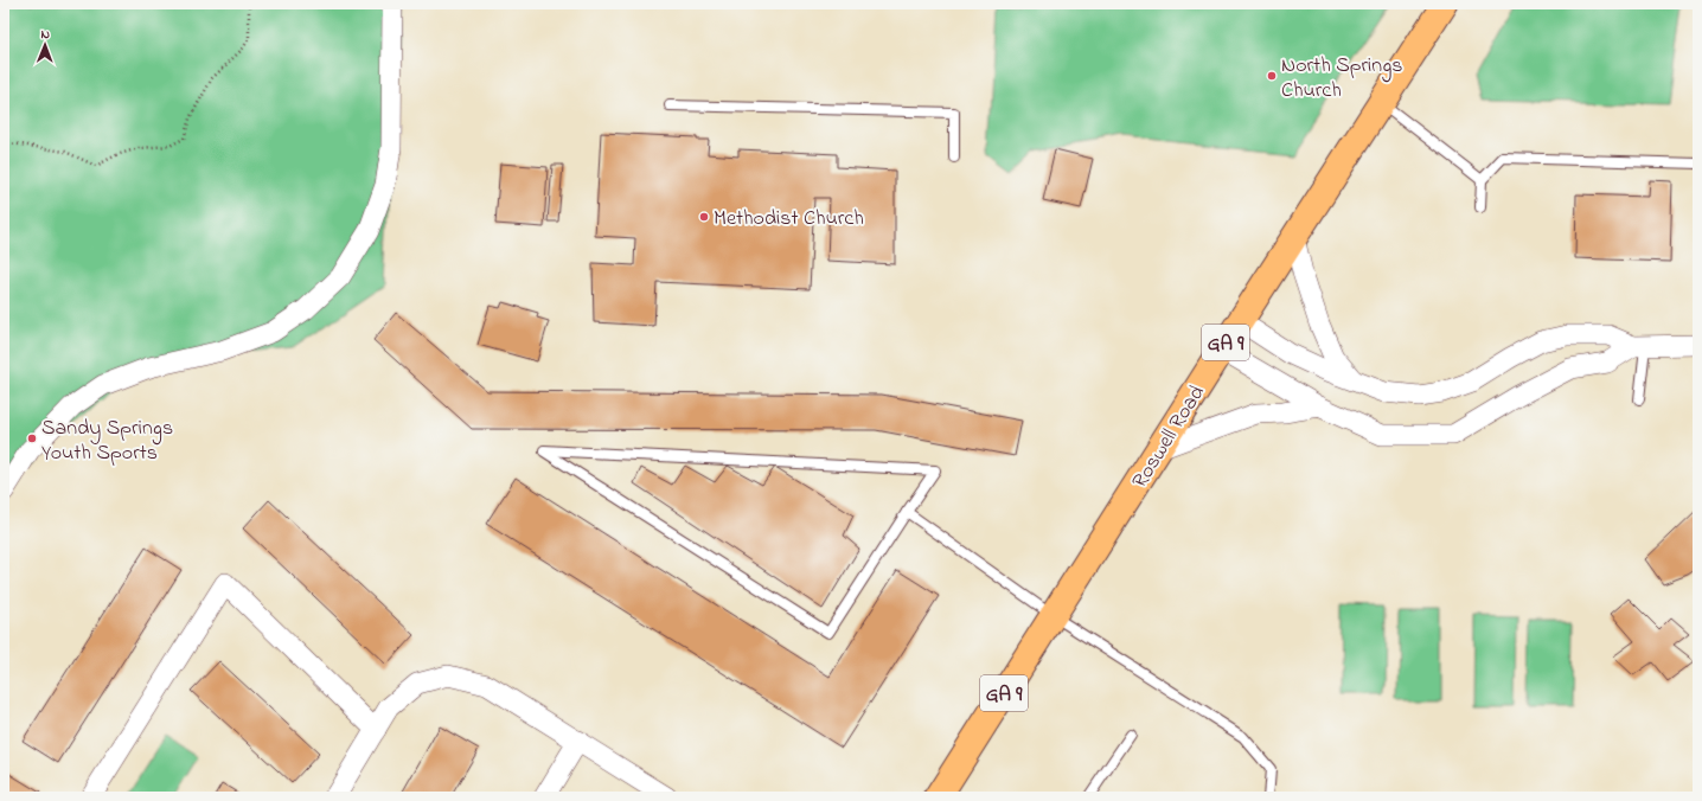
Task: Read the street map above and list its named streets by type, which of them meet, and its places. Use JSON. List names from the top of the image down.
{
  "streets": {
    "main road": ["GA 9", "Roswell Road"]
  },
  "places": ["North Springs Church", "Methodist Church", "Sandy Springs Youth Sports"],
  "north": "top"
}
